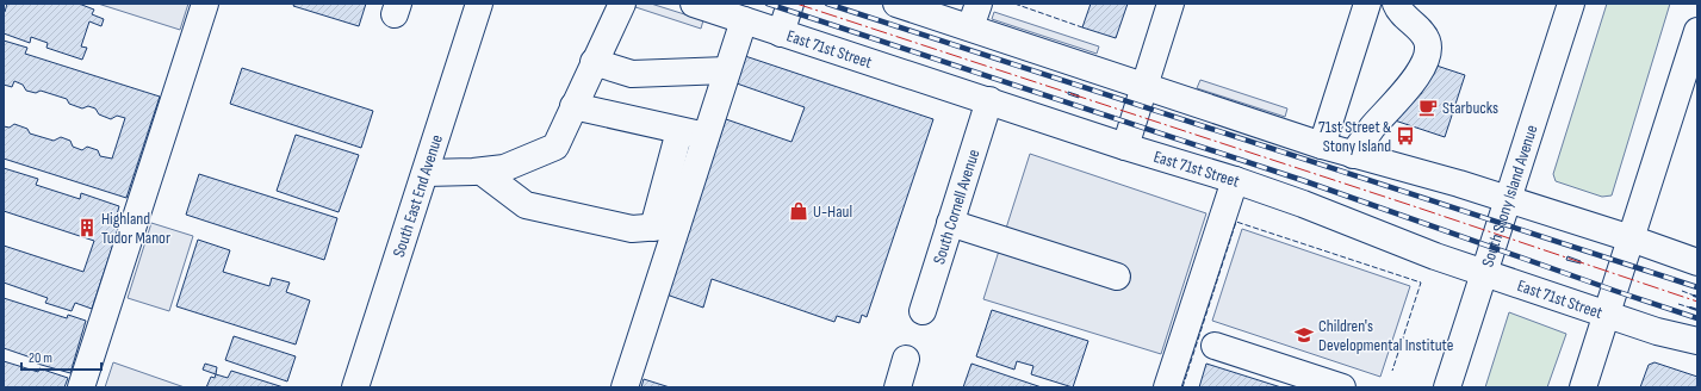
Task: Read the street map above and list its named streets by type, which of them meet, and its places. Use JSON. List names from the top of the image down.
{
  "streets": {
    "main road": [
      "East 71st Street",
      "South East End Avenue",
      "South Stony Island Avenue",
      "South Cornell Avenue"
    ]
  },
  "crossings": [
    ["East 71st Street", "South Stony Island Avenue"],
    ["East 71st Street", "South Cornell Avenue"]
  ],
  "places": {
    "cafe": ["Starbucks"],
    "bus stop": ["71st Street & Stony Island"],
    "shop": ["U-Haul"],
    "building": ["Highland Tudor Manor"],
    "school or university": ["Children's Developmental Institute"]
  },
  "scale_bar": "20 m"
}
